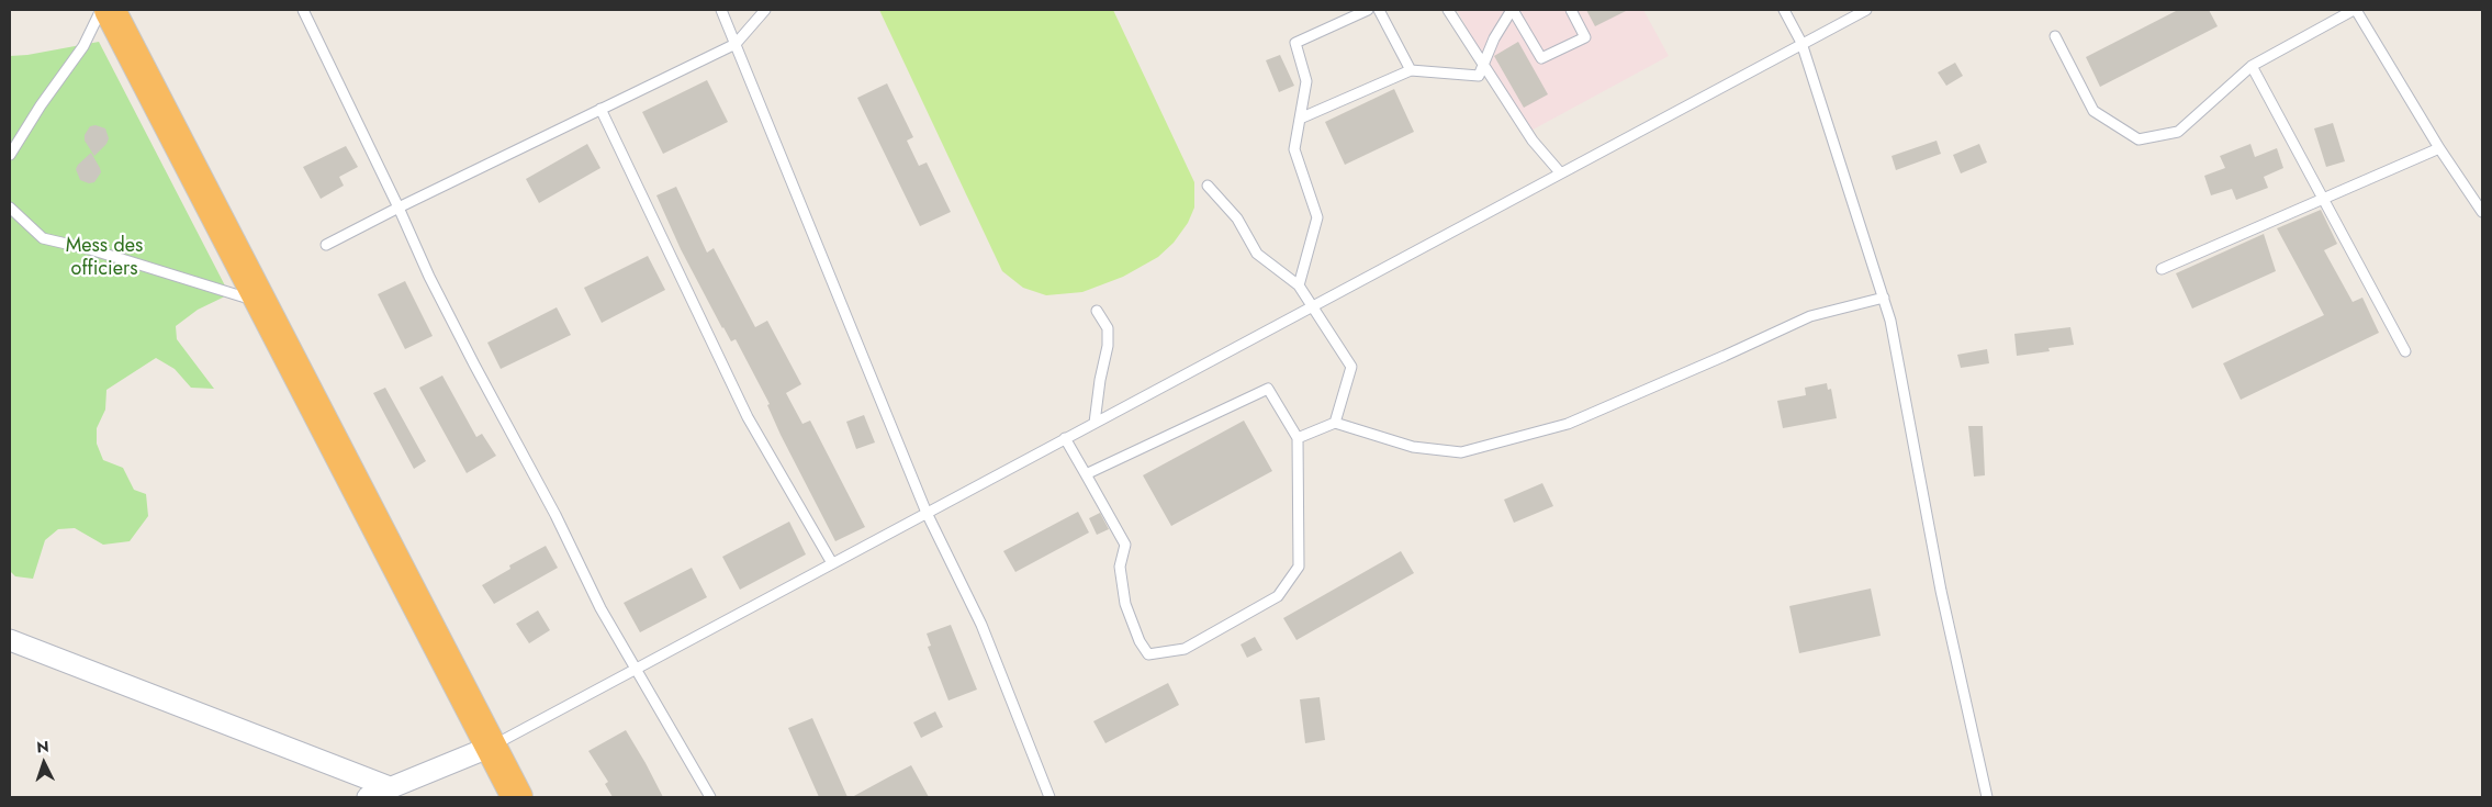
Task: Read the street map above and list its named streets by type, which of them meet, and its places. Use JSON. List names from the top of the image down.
{
  "parks": ["Mess des officiers"],
  "north": "top"
}
